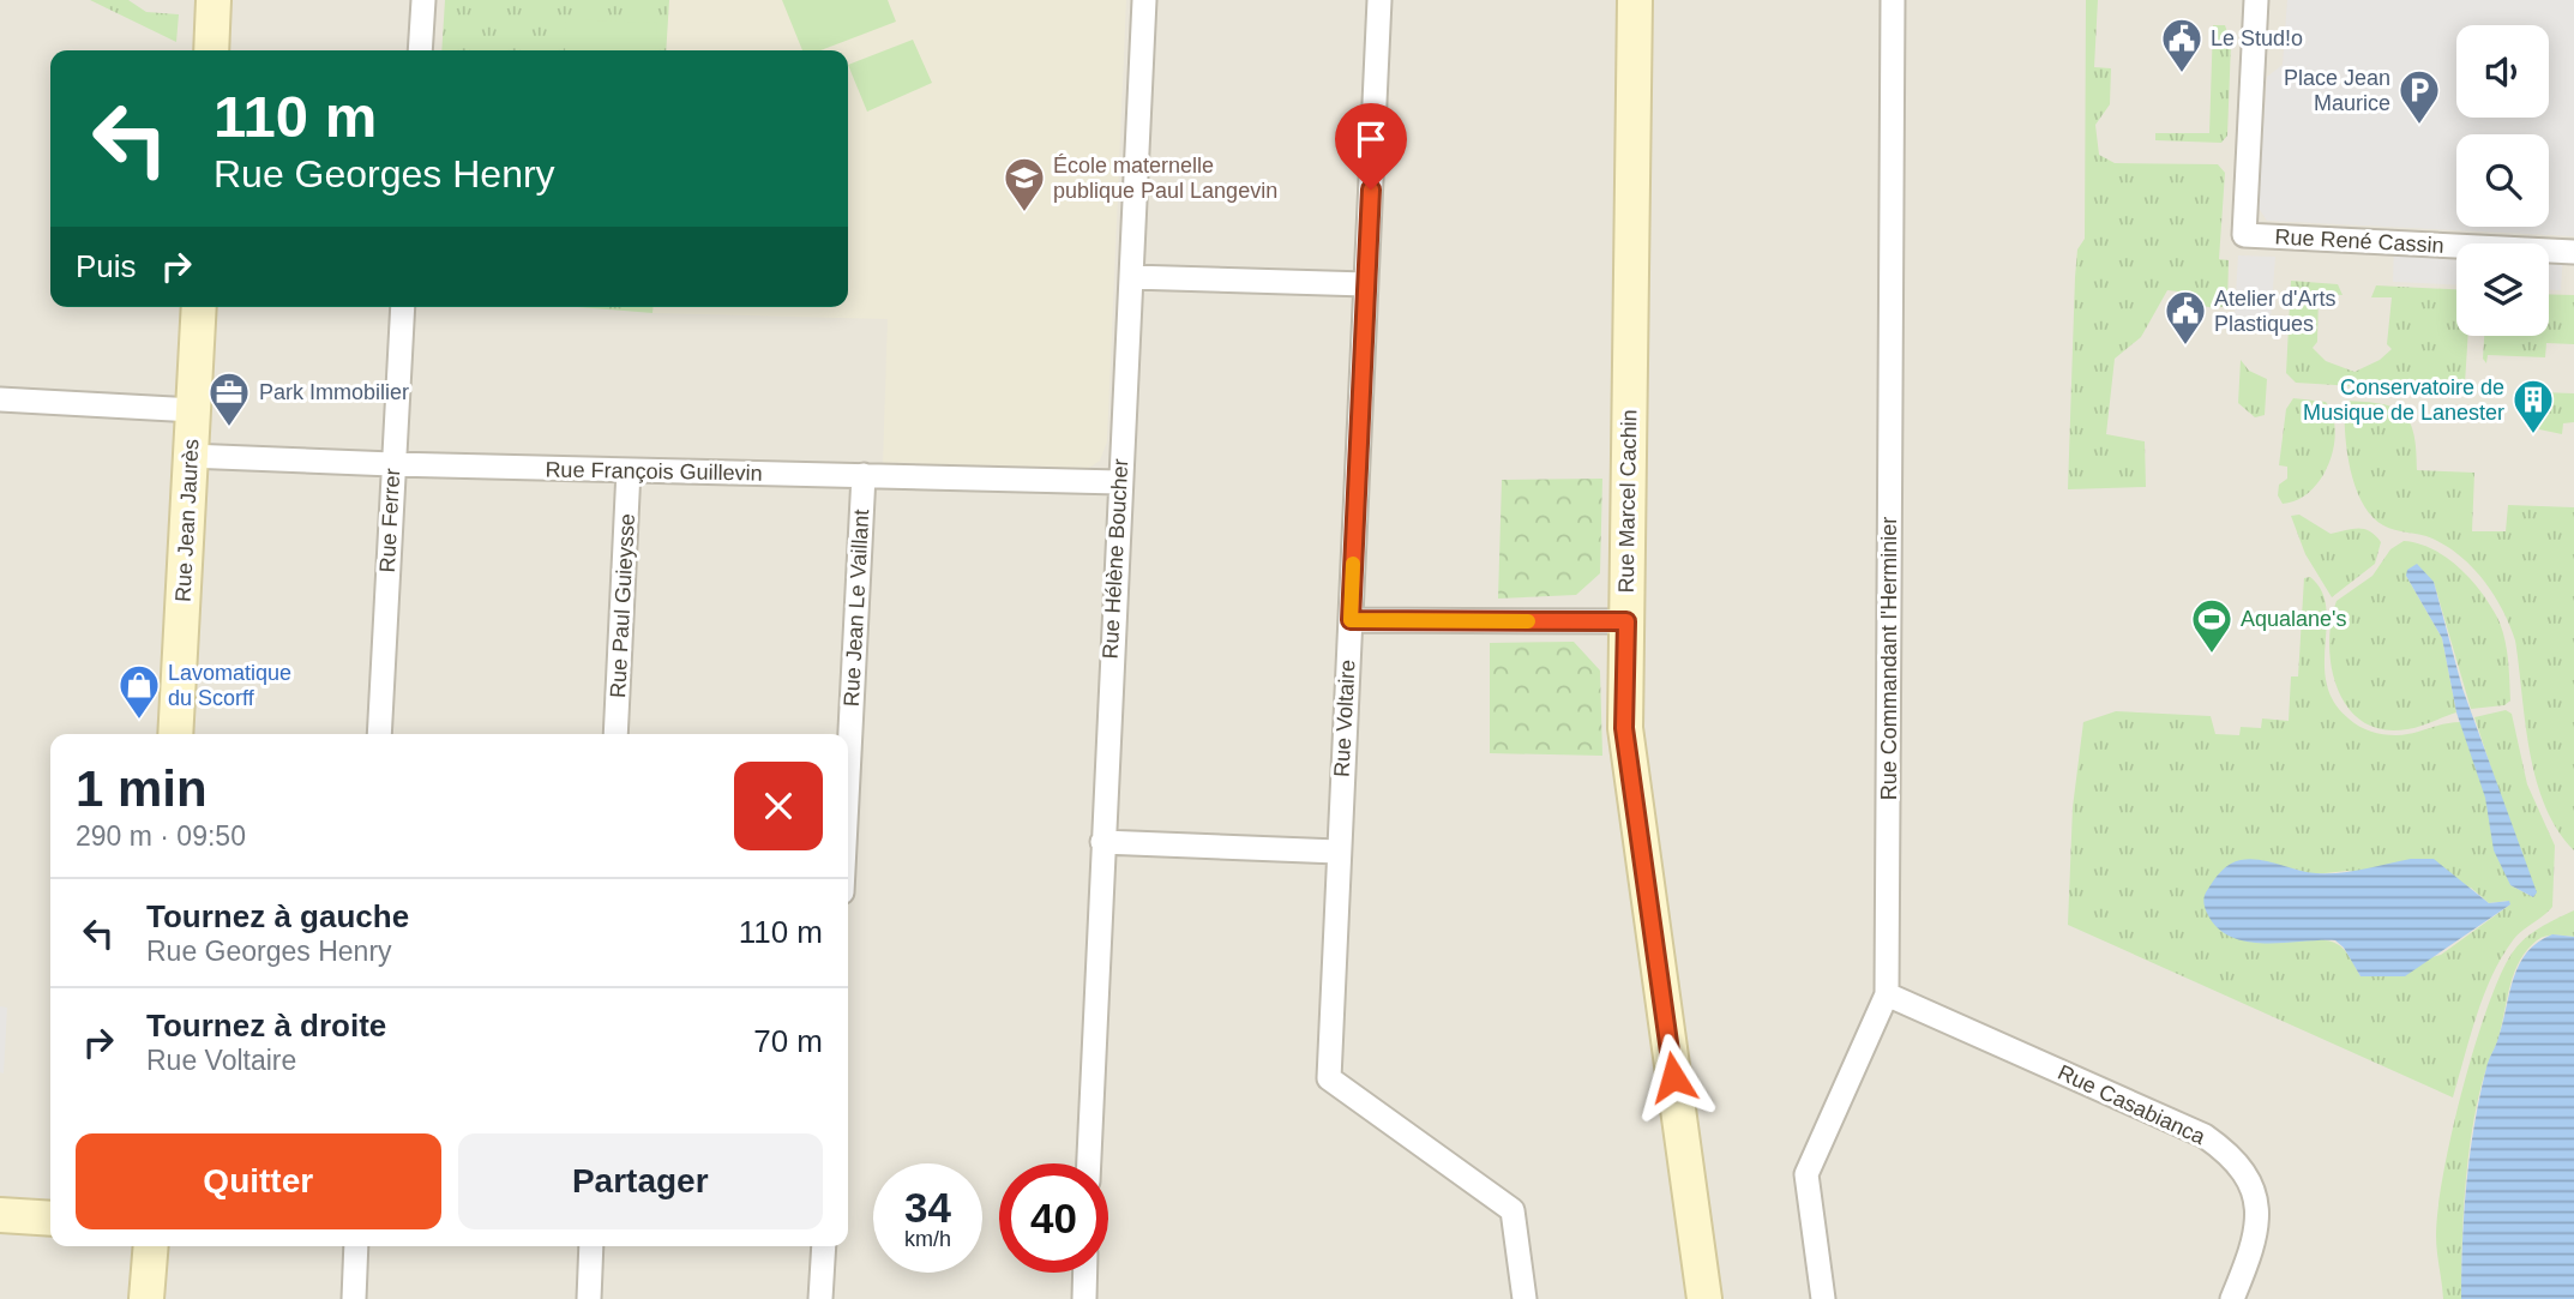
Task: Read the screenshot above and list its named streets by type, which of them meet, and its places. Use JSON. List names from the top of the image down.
{
  "streets": {
    "street": [
      "Rue René Cassin",
      "Rue François Guillevin",
      "Rue Marcel Cachin",
      "Rue Jean Jaurès",
      "Rue Ferrer",
      "Rue Hélène Boucher",
      "Rue Paul Guieysse",
      "Rue Jean Le Vaillant",
      "Rue Commandant l'Herminier",
      "Rue Voltaire",
      "Rue Casabianca"
    ]
  },
  "crossings": [
    ["Rue François Guillevin", "Rue Jean Jaurès"],
    ["Rue François Guillevin", "Rue Ferrer"],
    ["Rue François Guillevin", "Rue Hélène Boucher"],
    ["Rue François Guillevin", "Rue Paul Guieysse"],
    ["Rue François Guillevin", "Rue Jean Le Vaillant"],
    ["Rue Commandant l'Herminier", "Rue Casabianca"]
  ],
  "places": {
    "public building": ["Le Stud!o", "Atelier d'Arts Plastiques"],
    "parking": ["Place Jean Maurice"],
    "school or university": ["École maternelle publique Paul Langevin"],
    "office": ["Park Immobilier"],
    "building": ["Conservatoire de Musique de Lanester"],
    "sports": ["Aqualane's"],
    "shop": ["Lavomatique du Scorff"]
  },
  "page": {
    "turn": ["110 m", "Rue Georges Henry"],
    "then": "Puis",
    "heading": ["1 min", "290 m · 09:50"],
    "list": [
      {
        "name": "Tournez à gauche",
        "note": "Rue Georges Henry",
        "value": "110 m"
      },
      {
        "name": "Tournez à droite",
        "note": "Rue Voltaire",
        "value": "70 m"
      }
    ],
    "buttons": ["Quitter", "Partager"],
    "speed": "34 km/h",
    "limit": "40"
  }
}
